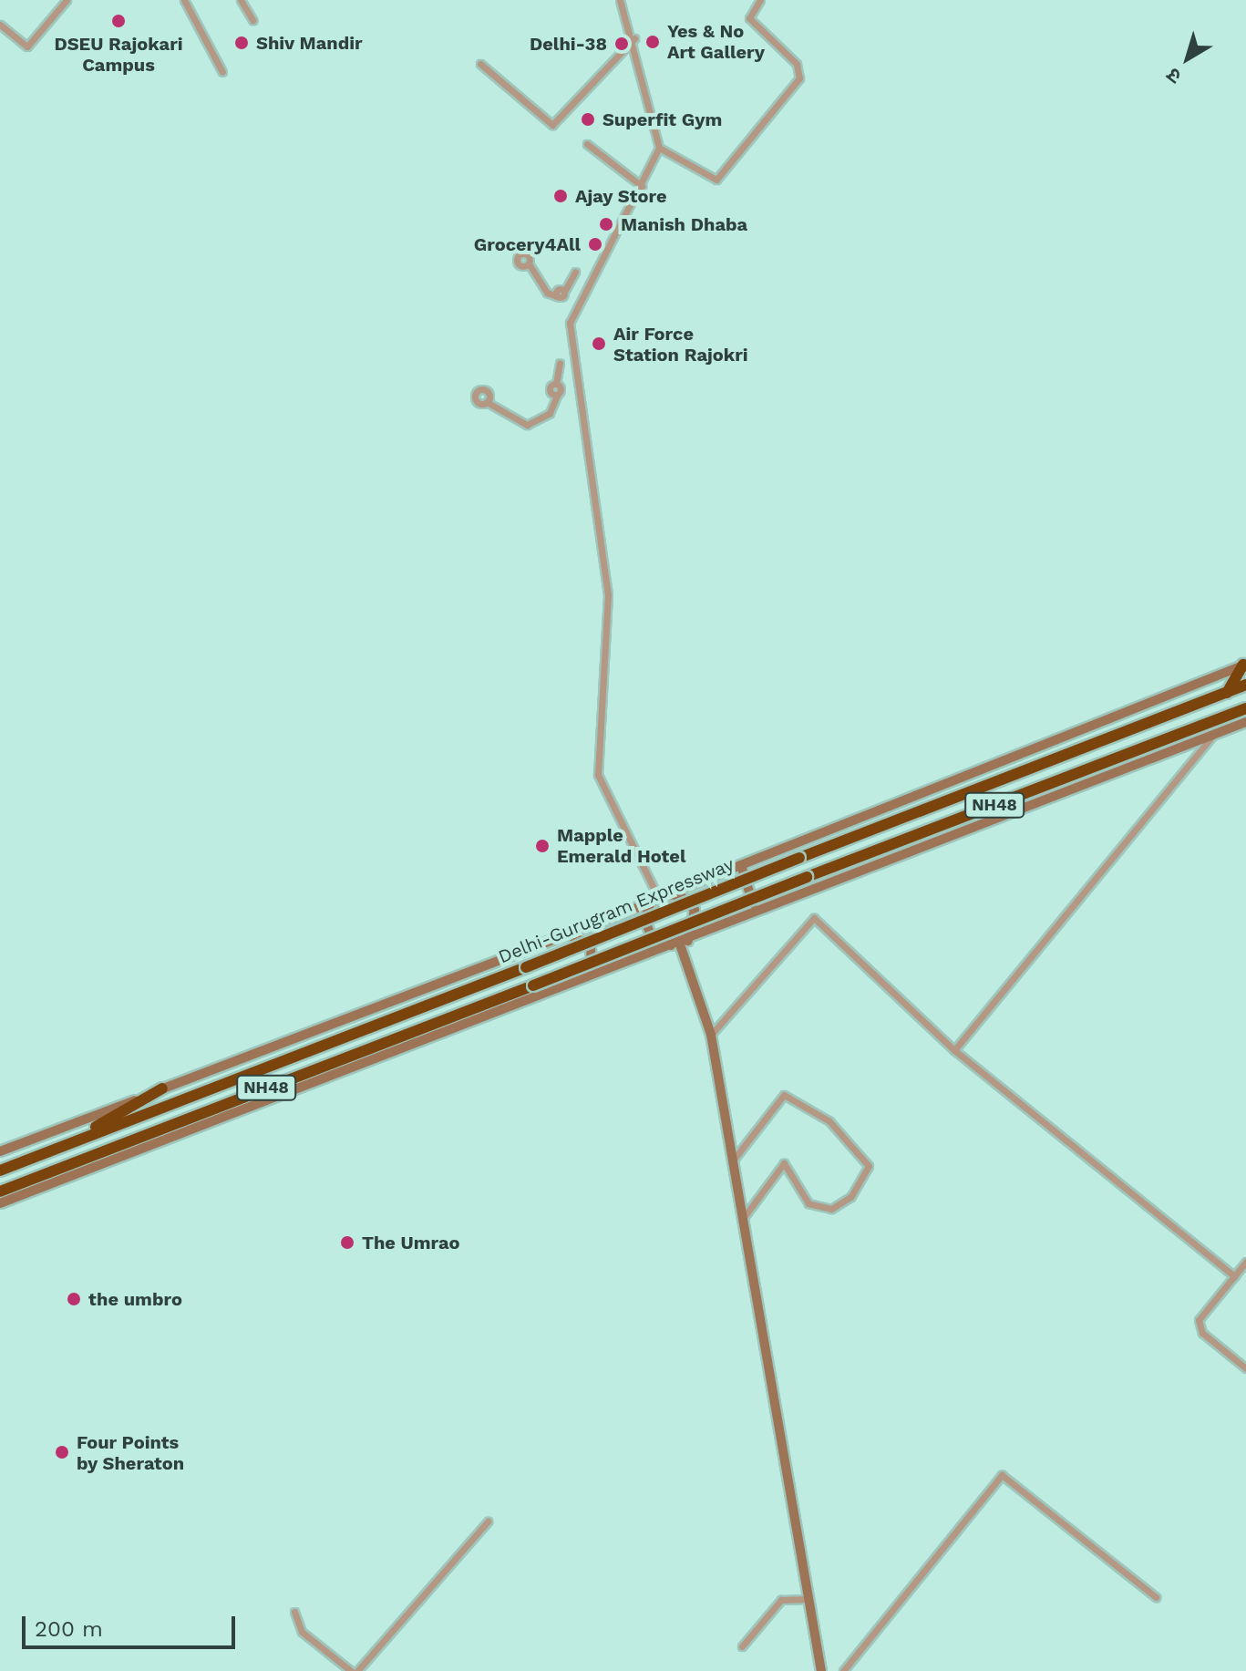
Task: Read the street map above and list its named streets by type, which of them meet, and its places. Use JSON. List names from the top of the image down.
{
  "streets": {
    "highway": ["NH48", "Delhi-Gurugram Expressway"]
  },
  "places": [
    "DSEU Rajokari Campus",
    "Yes & No Art Gallery",
    "Shiv Mandir",
    "Delhi-38",
    "Superfit Gym",
    "Ajay Store",
    "Manish Dhaba",
    "Grocery4All",
    "Air Force Station Rajokri",
    "Mapple Emerald Hotel",
    "The Umrao",
    "the umbro",
    "Four Points by Sheraton"
  ],
  "scale_bar": "200 m",
  "north": "bottom left"
}
